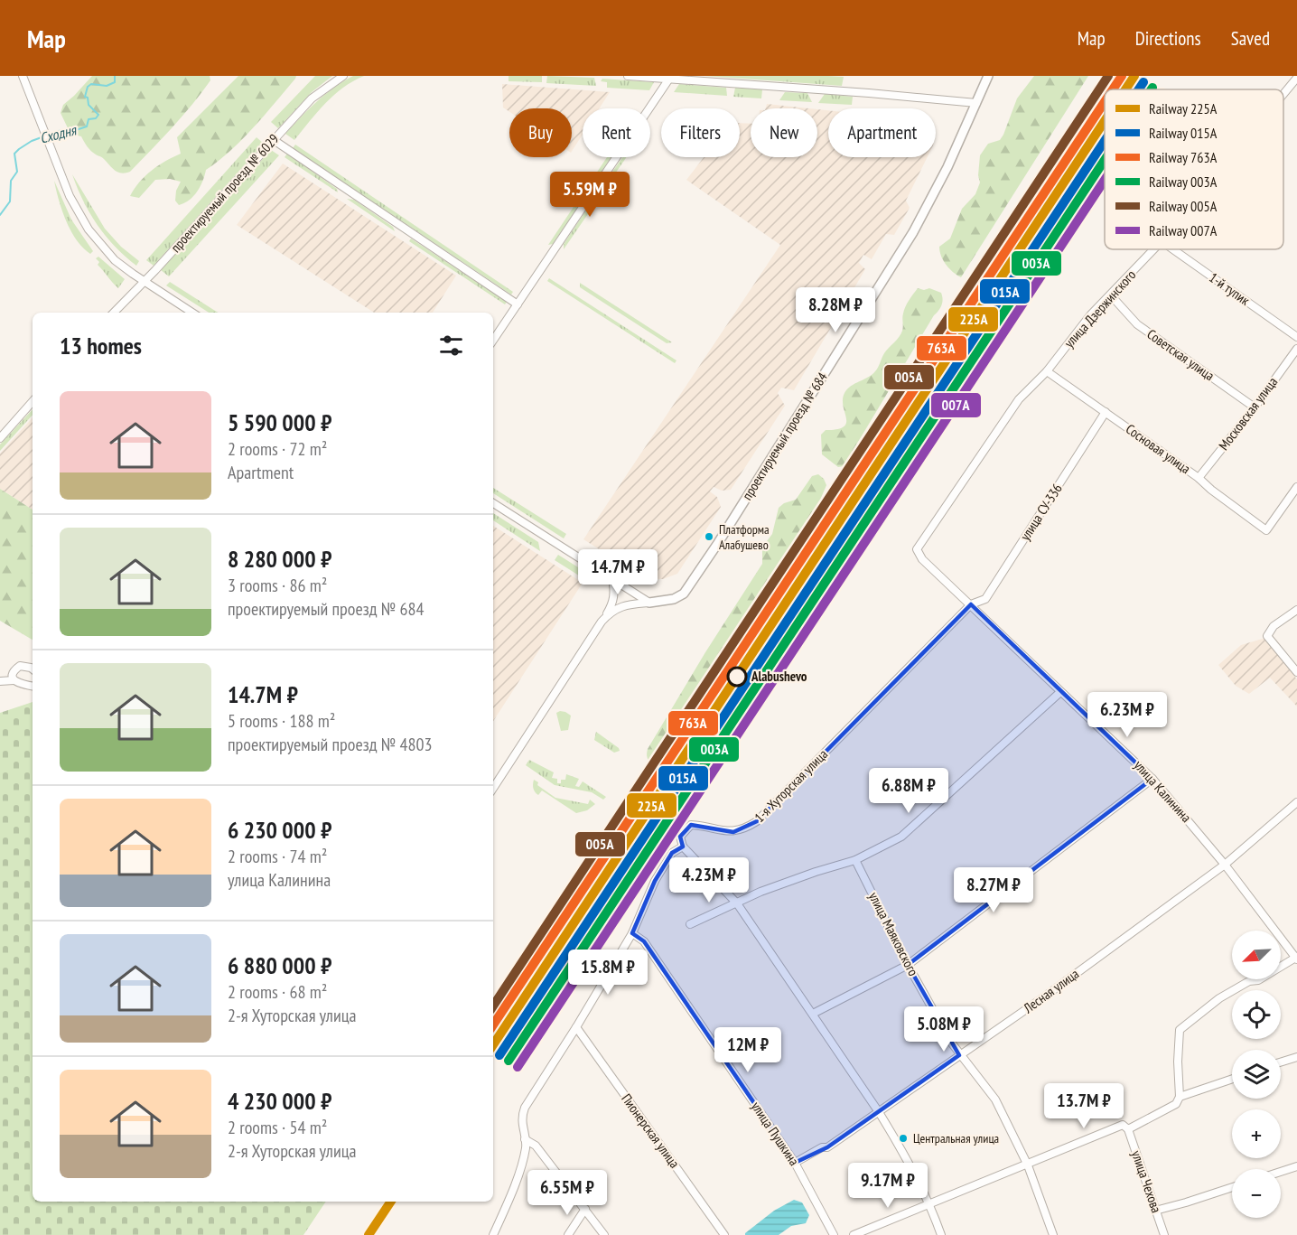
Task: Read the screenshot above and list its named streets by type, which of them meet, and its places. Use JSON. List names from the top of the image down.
{
  "streets": {
    "street": [
      "проектируемый проезд № 6029",
      "1-й тупик",
      "улица Дзержинского",
      "Советская улица",
      "Московская улица",
      "проектируемый проезд № 684",
      "Сосновая улица",
      "улица СУ-336",
      "1-я Хуторская улица",
      "улица Калинина",
      "улица Маяковского",
      "Лесная улица",
      "Пионерская улица",
      "улица Пушкина",
      "улица Чехова"
    ]
  },
  "crossings": [
    ["улица Дзержинского", "Советская улица"],
    ["улица Дзержинского", "Сосновая улица"],
    ["улица Дзержинского", "улица Калинина"],
    ["Советская улица", "Московская улица"],
    ["Московская улица", "Сосновая улица"],
    ["Сосновая улица", "улица СУ-336"],
    ["улица СУ-336", "1-я Хуторская улица"],
    ["улица СУ-336", "улица Калинина"],
    ["1-я Хуторская улица", "улица Калинина"],
    ["1-я Хуторская улица", "Пионерская улица"],
    ["1-я Хуторская улица", "улица Пушкина"],
    ["улица Калинина", "Лесная улица"],
    ["улица Маяковского", "Лесная улица"],
    ["Лесная улица", "улица Пушкина"]
  ],
  "water": ["Сходня"],
  "places": ["Платформа Алабушево", "Alabushevo", "Центральная улица"],
  "lines": [
    "rail line 225А",
    "rail line 763А",
    "rail line 005А",
    "rail line 015А",
    "rail line 003А",
    "rail line 007А"
  ],
  "legend": [
    "Railway 225А",
    "Railway 015А",
    "Railway 763А",
    "Railway 003А",
    "Railway 005А",
    "Railway 007А"
  ],
  "north": "bottom left",
  "page": {
    "header": "Map",
    "nav": ["Map", "Directions", "Saved"],
    "chip": [
      "Buy",
      "Rent",
      "Filters",
      "New",
      "Apartment"
    ],
    "price": [
      "5.59M ₽",
      "8.28M ₽",
      "14.7M ₽",
      "6.23M ₽",
      "6.88M ₽",
      "4.23M ₽",
      "8.27M ₽",
      "15.8M ₽",
      "5.08M ₽",
      "12M ₽",
      "13.7M ₽",
      "9.17M ₽",
      "6.55M ₽"
    ],
    "heading": "13 homes",
    "list": [
      {
        "name": "5 590 000 ₽",
        "note": "2 rooms · 72 m² · Apartment"
      },
      {
        "name": "8 280 000 ₽",
        "note": "3 rooms · 86 m² · проектируемый проезд № 684"
      },
      {
        "name": "14.7M ₽",
        "note": "5 rooms · 188 m² · проектируемый проезд № 4803"
      },
      {
        "name": "6 230 000 ₽",
        "note": "2 rooms · 74 m² · улица Калинина"
      },
      {
        "name": "6 880 000 ₽",
        "note": "2 rooms · 68 m² · 2-я Хуторская улица"
      },
      {
        "name": "4 230 000 ₽",
        "note": "2 rooms · 54 m² · 2-я Хуторская улица"
      }
    ],
    "map_buttons": ["+", "−"]
  }
}
